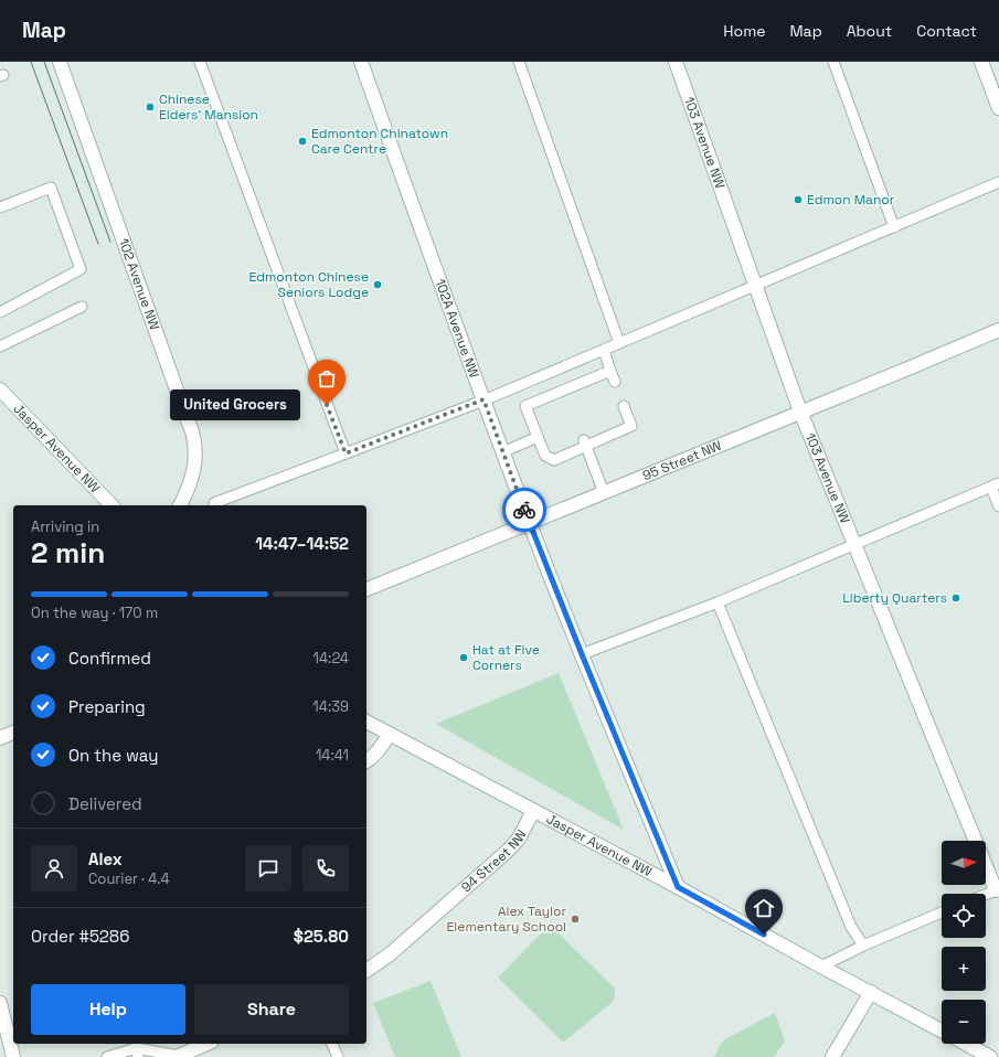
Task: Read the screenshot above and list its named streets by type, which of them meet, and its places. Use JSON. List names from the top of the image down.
{
  "streets": {
    "street": [
      "103 Avenue NW",
      "102 Avenue NW",
      "102A Avenue NW",
      "Jasper Avenue NW",
      "95 Street NW",
      "94 Street NW"
    ]
  },
  "crossings": [
    ["103 Avenue NW", "95 Street NW"],
    ["102A Avenue NW", "Jasper Avenue NW"],
    ["102A Avenue NW", "95 Street NW"],
    ["Jasper Avenue NW", "94 Street NW"]
  ],
  "places": [
    "Chinese Elders' Mansion",
    "Edmonton Chinatown Care Centre",
    "Edmon Manor",
    "Edmonton Chinese Seniors Lodge",
    "United Grocers",
    "Liberty Quarters",
    "Hat at Five Corners",
    "Alex Taylor Elementary School"
  ],
  "north": "right",
  "page": {
    "header": "Map",
    "nav": [
      "Home",
      "Map",
      "About",
      "Contact"
    ],
    "bubble": "United Grocers",
    "heading": ["2 min", "Arriving in", "14:47–14:52"],
    "panel": [
      "Alex",
      "Courier · 4.4",
      "Order #5286",
      "$25.80"
    ],
    "bar": "On the way · 170 m",
    "list": [
      ["Confirmed", "14:24"],
      ["Preparing", "14:39"],
      ["On the way", "14:41"],
      "Delivered"
    ],
    "map_buttons": ["+", "−"],
    "buttons": ["Help", "Share"]
  }
}
